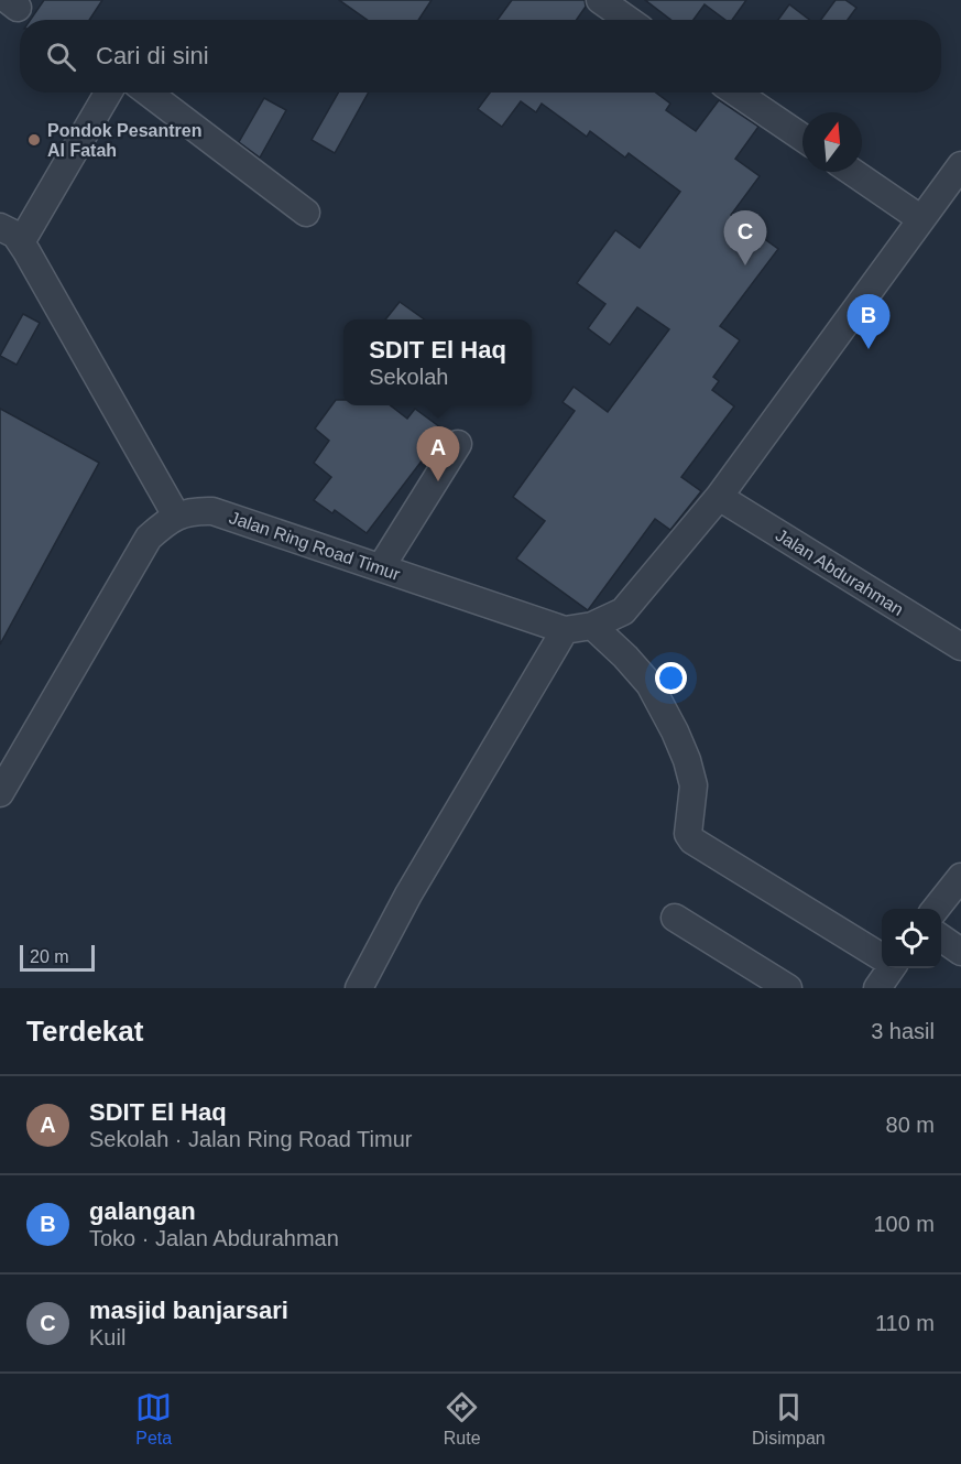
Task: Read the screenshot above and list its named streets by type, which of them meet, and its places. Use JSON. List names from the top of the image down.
{
  "streets": {
    "street": ["Jalan Ring Road Timur", "Jalan Abdurahman"]
  },
  "crossings": [
    ["Jalan Ring Road Timur", "Jalan Abdurahman"]
  ],
  "places": ["Pondok Pesantren Al Fatah"],
  "scale_bar": "20 m",
  "north": "top",
  "page": {
    "search": "Cari di sini",
    "pins": ["C", "B", "A"],
    "popup": ["SDIT El Haq", "Sekolah"],
    "scale": "20 m",
    "heading": ["Terdekat", "3 hasil"],
    "list": [
      {
        "mark": "A",
        "name": "SDIT El Haq",
        "note": "Sekolah · Jalan Ring Road Timur",
        "value": "80 m"
      },
      {
        "mark": "B",
        "name": "galangan",
        "note": "Toko · Jalan Abdurahman",
        "value": "100 m"
      },
      {
        "mark": "C",
        "name": "masjid banjarsari",
        "note": "Kuil",
        "value": "110 m"
      }
    ],
    "nav": ["Peta", "Rute", "Disimpan"]
  }
}
